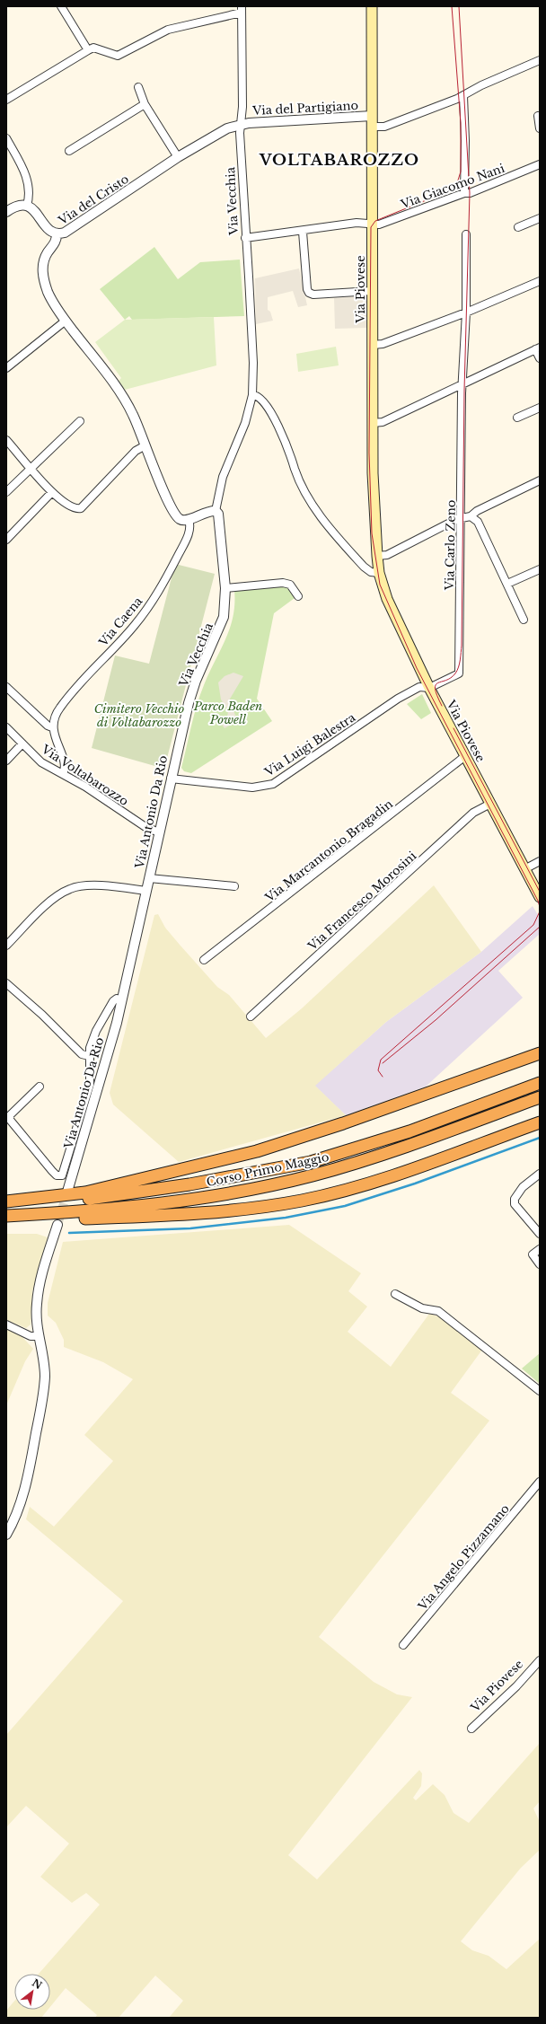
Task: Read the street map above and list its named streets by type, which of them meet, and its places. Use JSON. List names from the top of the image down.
{
  "streets": {
    "highway": ["Corso Primo Maggio"],
    "main road": ["Via Piovese"],
    "street": [
      "Via del Partigiano",
      "Via Giacomo Nani",
      "Via del Cristo",
      "Via Vecchia",
      "Via Carlo Zeno",
      "Via Caena",
      "Via Luigi Balestra",
      "Via Voltabarozzo",
      "Via Antonio Da Rio",
      "Via Marcantonio Bragadin",
      "Via Francesco Morosini",
      "Via Angelo Pizzamano"
    ]
  },
  "crossings": [
    ["Via del Partigiano", "Via del Cristo"],
    ["Via del Partigiano", "Via Vecchia"],
    ["Via del Partigiano", "Via Piovese"],
    ["Via Giacomo Nani", "Via Vecchia"],
    ["Via Giacomo Nani", "Via Piovese"],
    ["Via del Cristo", "Via Vecchia"],
    ["Via Vecchia", "Via Antonio Da Rio"],
    ["Via Piovese", "Via Carlo Zeno"],
    ["Via Piovese", "Via Luigi Balestra"],
    ["Via Piovese", "Via Marcantonio Bragadin"],
    ["Via Piovese", "Via Francesco Morosini"],
    ["Via Carlo Zeno", "Via Luigi Balestra"],
    ["Via Luigi Balestra", "Via Antonio Da Rio"],
    ["Via Voltabarozzo", "Via Antonio Da Rio"]
  ],
  "districts": ["VOLTABAROZZO"],
  "parks": ["Parco Baden Powell", "Cimitero Vecchio di Voltabarozzo"],
  "north": "top right"
}
